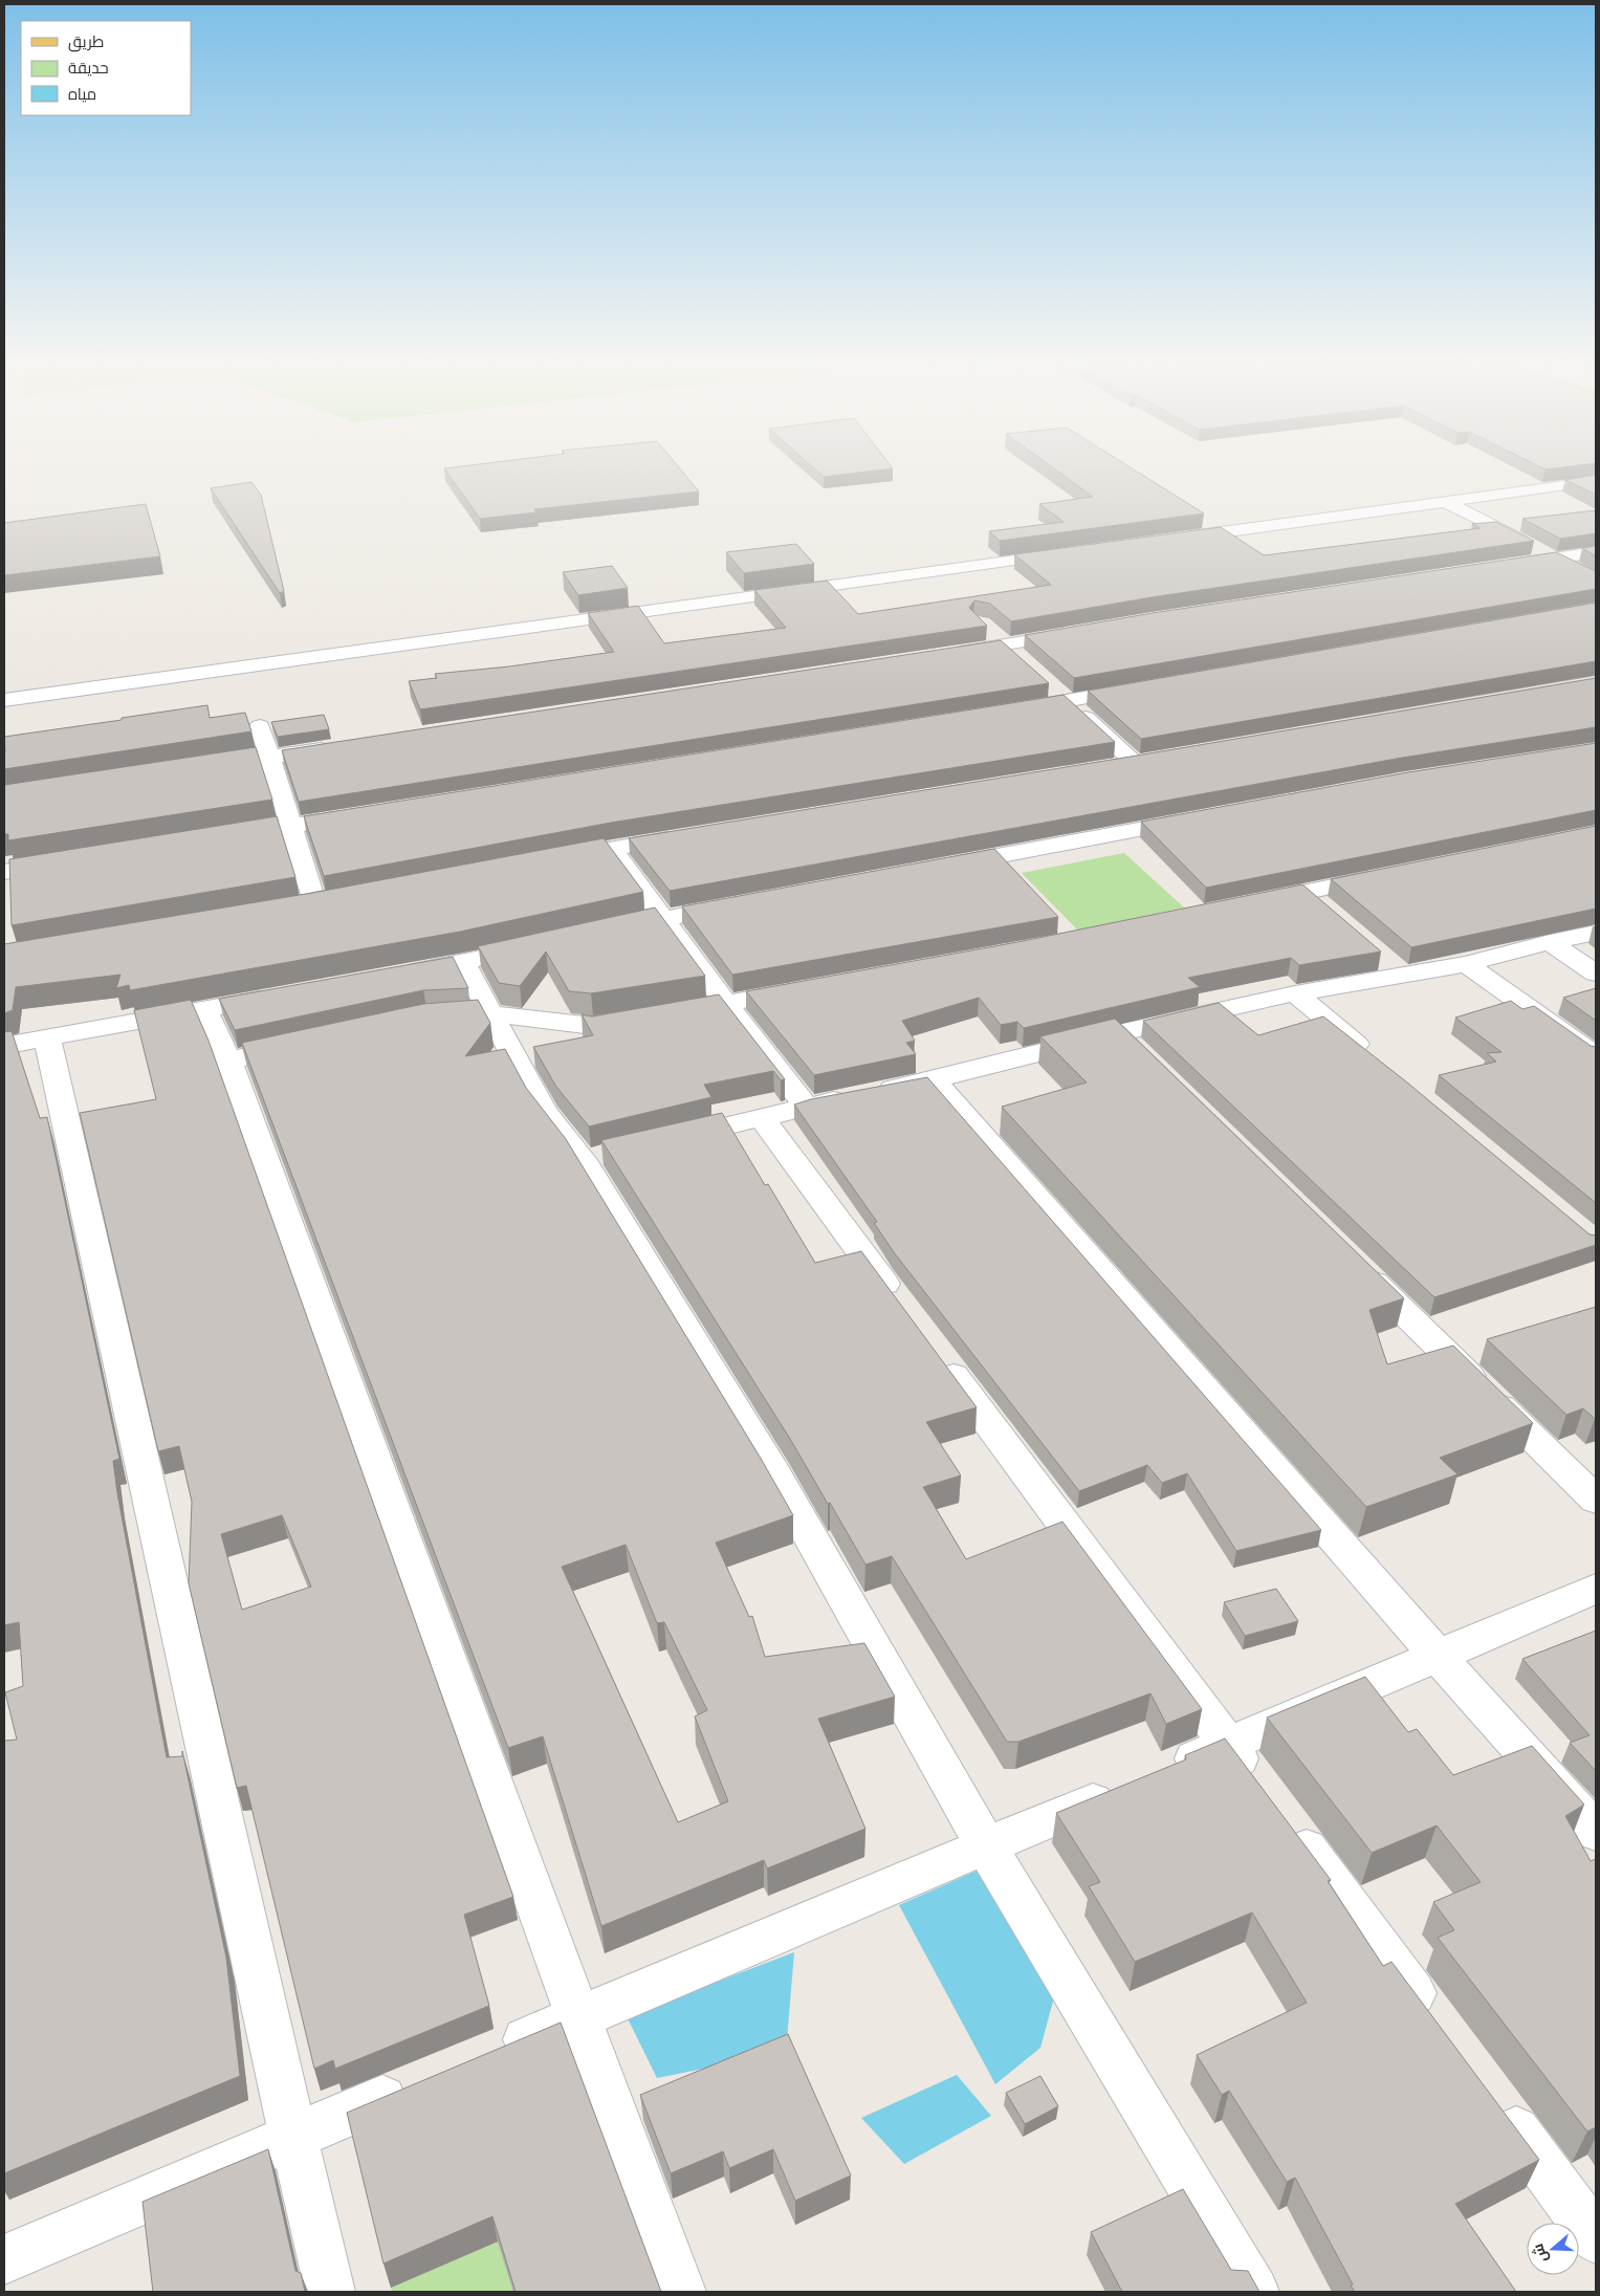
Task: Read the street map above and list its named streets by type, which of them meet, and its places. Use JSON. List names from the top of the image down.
{
  "legend": ["طريق", "حديقة", "مياه"],
  "north": "left"
}
